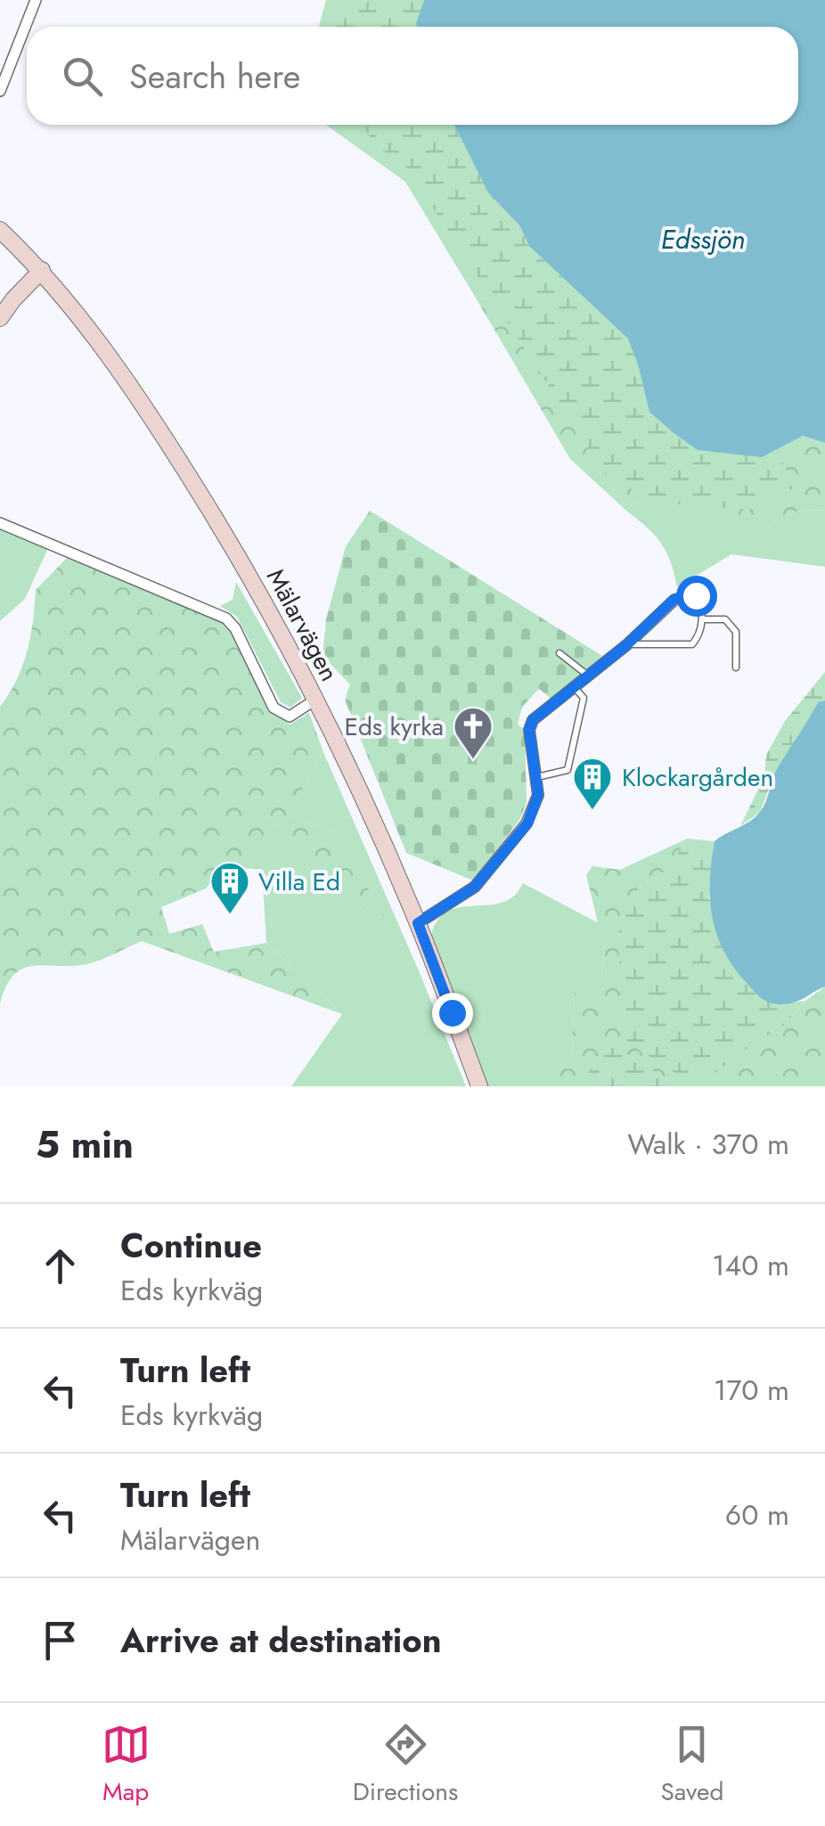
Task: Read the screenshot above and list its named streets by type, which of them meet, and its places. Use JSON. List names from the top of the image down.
{
  "streets": {
    "main road": ["Mälarvägen"]
  },
  "water": ["Edssjön"],
  "places": {
    "church": ["Eds kyrka"],
    "building": ["Klockargården", "Villa Ed"]
  },
  "page": {
    "search": "Search here",
    "heading": ["5 min", "Walk · 370 m"],
    "list": [
      ["Continue", "Eds kyrkväg", "140 m"],
      ["Turn left", "Eds kyrkväg", "170 m"],
      ["Turn left", "Mälarvägen", "60 m"],
      "Arrive at destination"
    ],
    "nav": ["Map", "Directions", "Saved"]
  }
}
